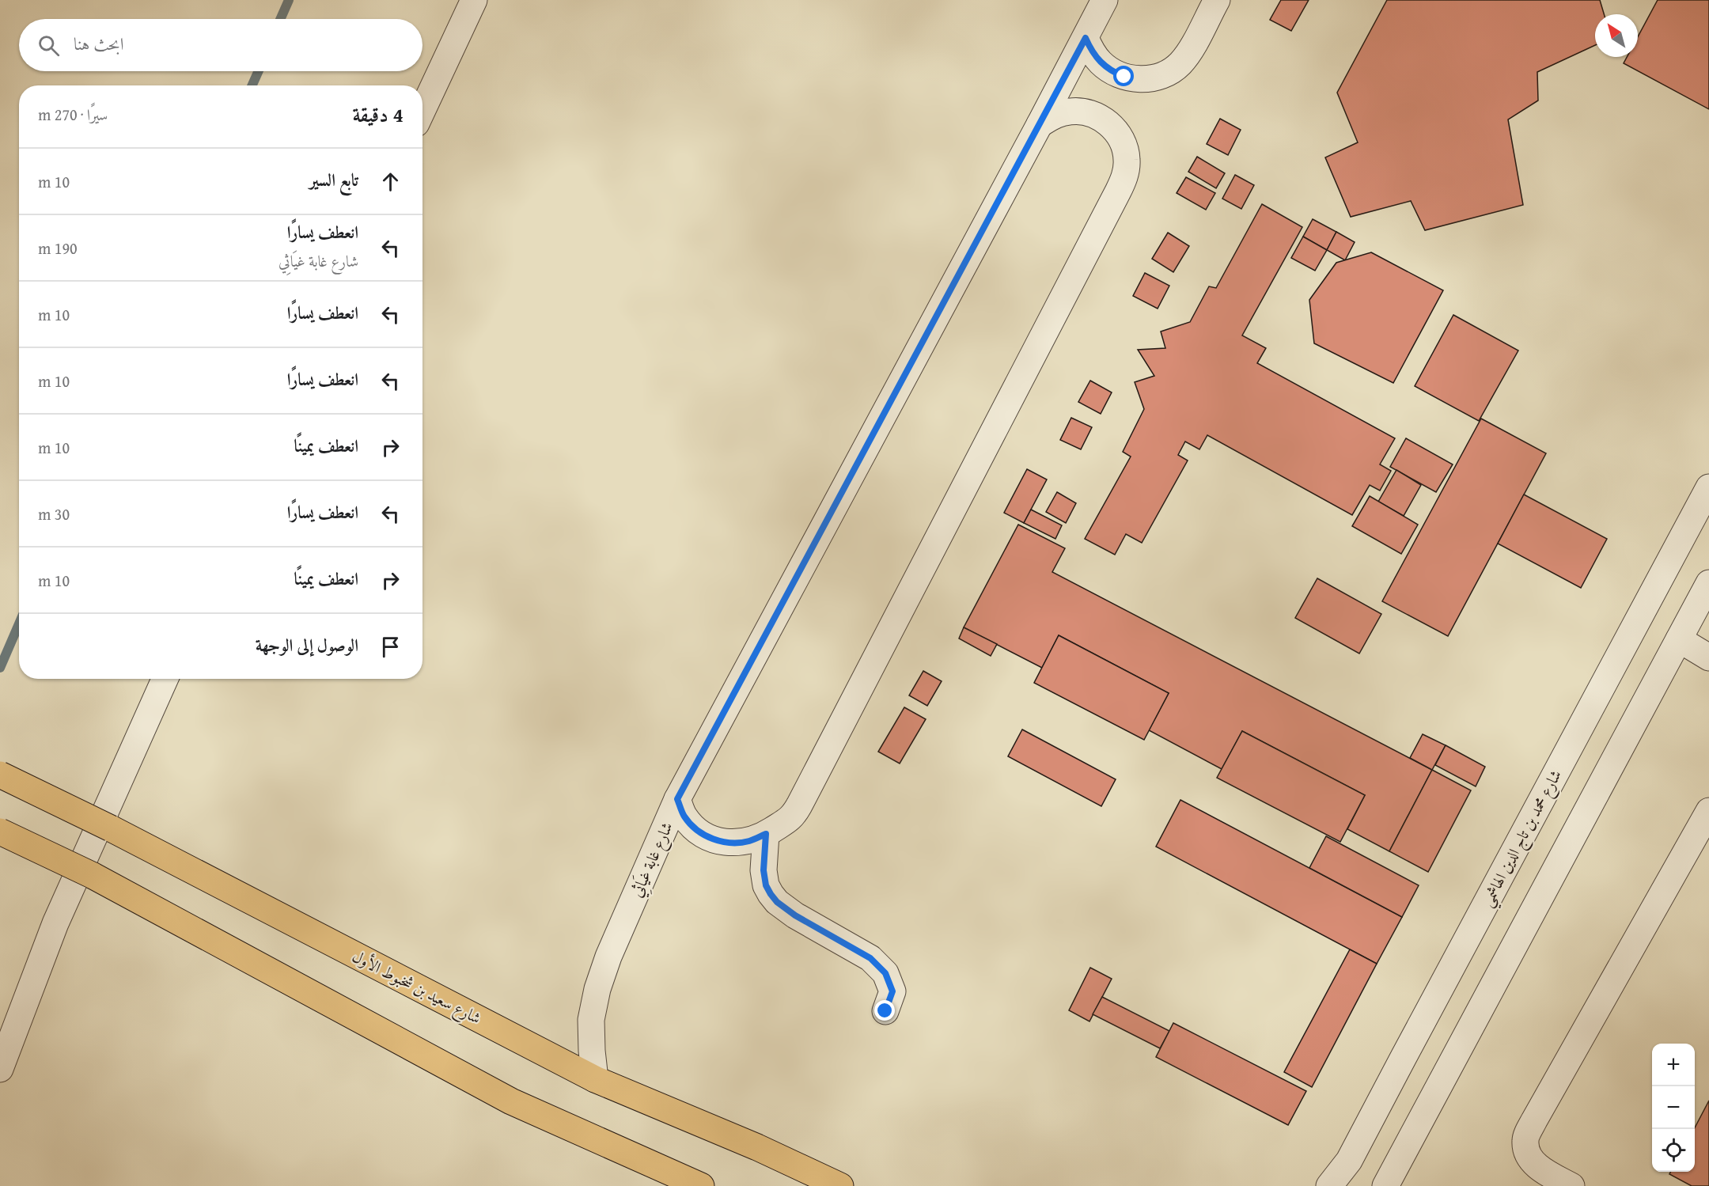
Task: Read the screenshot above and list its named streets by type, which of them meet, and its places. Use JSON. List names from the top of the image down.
{
  "streets": {
    "main road": ["شارع سعيد بن شخبوط الأول"],
    "street": ["شارع محمد بن تاج الدين الهاشمي", "شارع غابة غيَاثِي"]
  },
  "crossings": [
    ["شارع غابة غيَاثِي", "شارع سعيد بن شخبوط الأول"]
  ],
  "north": "top left",
  "page": {
    "search": "ابحث هنا",
    "heading": ["4 دقيقة", "سيرًا · 270 m"],
    "list": [
      ["تابع السير", "10 m"],
      ["انعطف يسارًا", "شارع غابة غيَاثِي", "190 m"],
      ["انعطف يسارًا", "10 m"],
      ["انعطف يسارًا", "10 m"],
      ["انعطف يمينًا", "10 m"],
      ["انعطف يسارًا", "30 m"],
      ["انعطف يمينًا", "10 m"],
      "الوصول إلى الوجهة"
    ],
    "map_buttons": ["+", "−"]
  }
}
